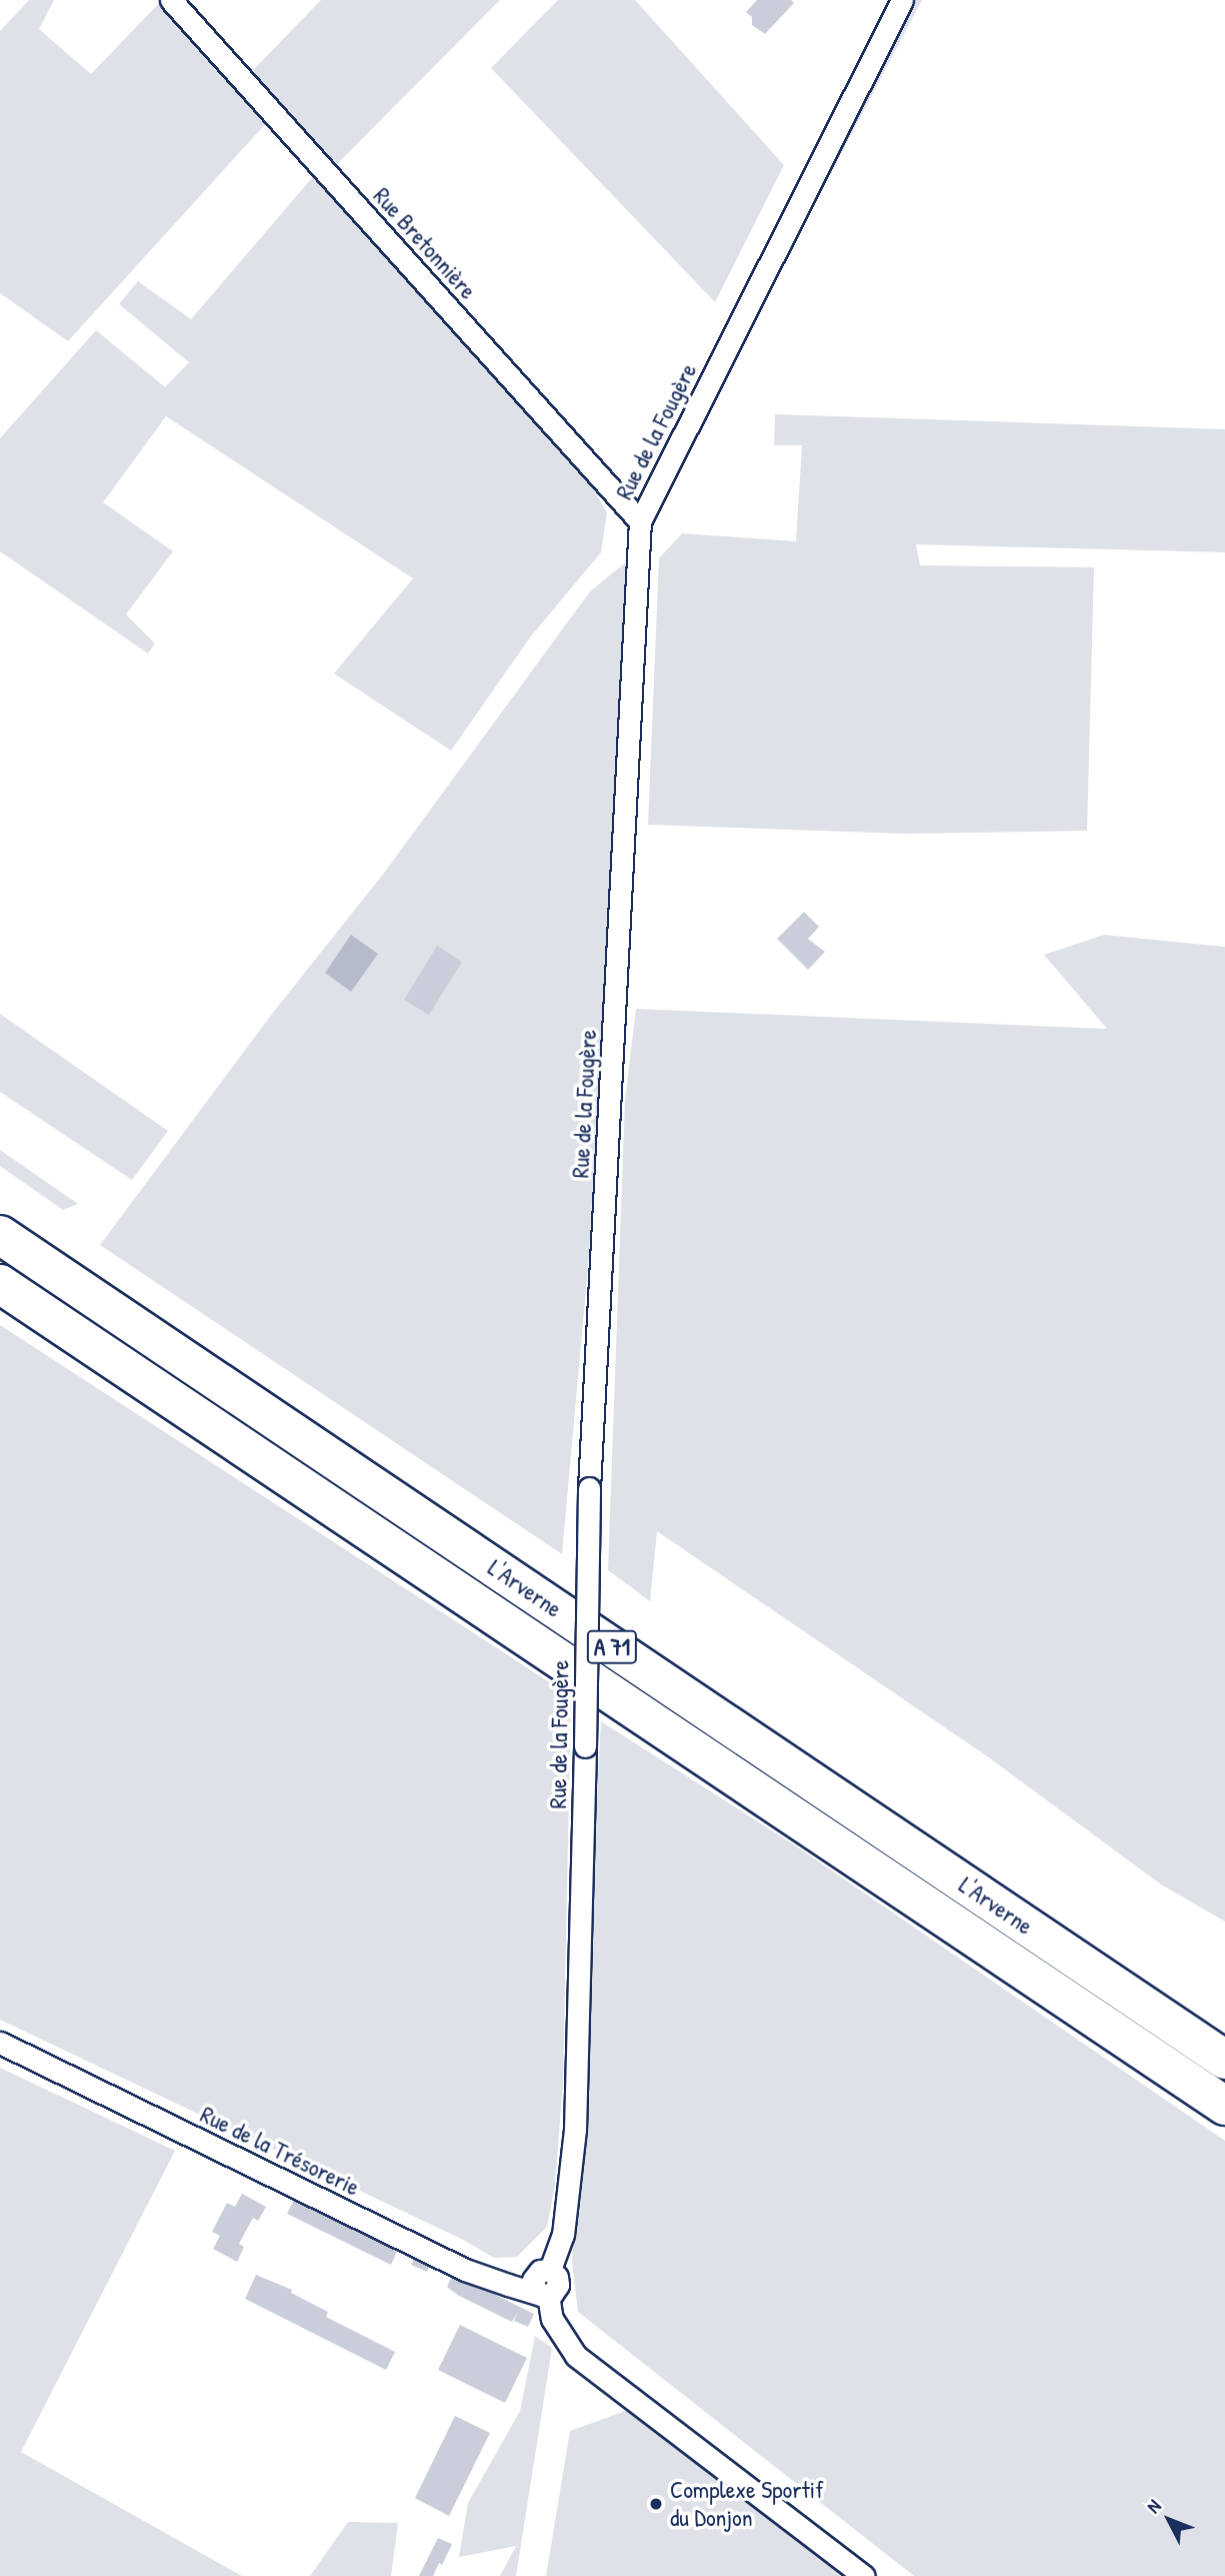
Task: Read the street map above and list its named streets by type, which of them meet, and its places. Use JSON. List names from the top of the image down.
{
  "streets": {
    "highway": ["L'Arverne", "A 71"],
    "street": ["Rue Bretonnière", "Rue de la Fougère", "Rue de la Trésorerie"]
  },
  "crossings": [
    ["Rue Bretonnière", "Rue de la Fougère"],
    ["Rue de la Fougère", "Rue de la Trésorerie"]
  ],
  "places": ["Complexe Sportif du Donjon"],
  "north": "top left"
}
